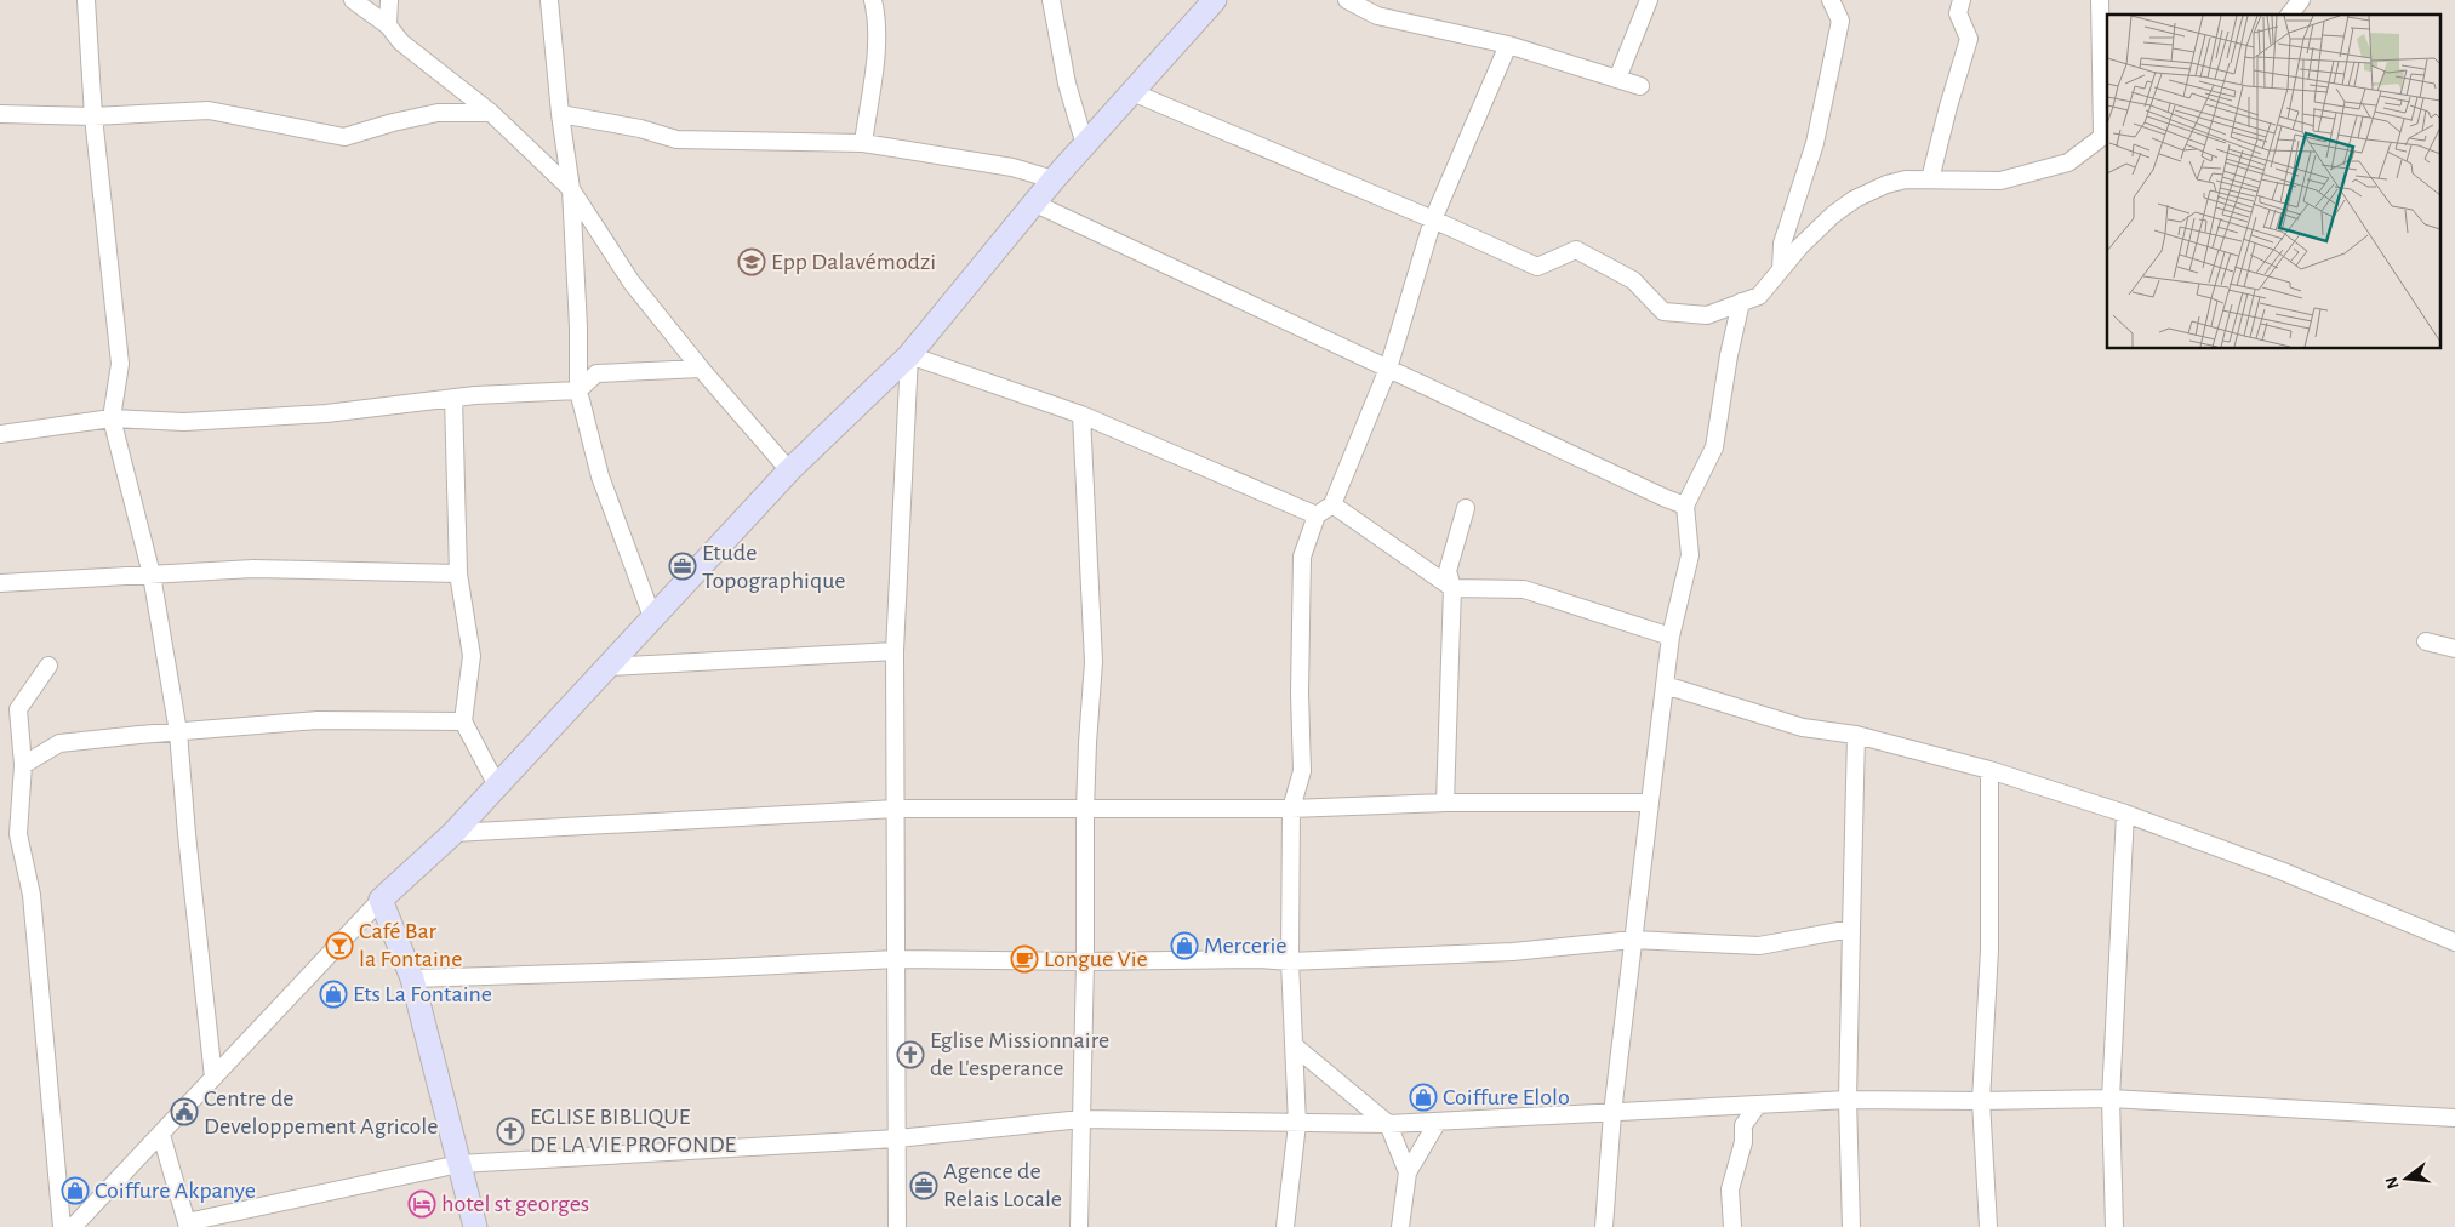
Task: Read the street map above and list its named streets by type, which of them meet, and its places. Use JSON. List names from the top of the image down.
{
  "places": {
    "school or university": ["Epp Dalavémodzi"],
    "office": ["Etude Topographique", "Agence de Relais Locale"],
    "bar": ["Café Bar la Fontaine"],
    "shop": [
      "Mercerie",
      "Ets La Fontaine",
      "Coiffure Elolo",
      "Coiffure Akpanye"
    ],
    "cafe": ["Longue Vie"],
    "church": ["Eglise Missionnaire de L'esperance", "EGLISE BIBLIQUE DE LA VIE PROFONDE"],
    "public building": ["Centre de Developpement Agricole"],
    "hotel": ["hotel st georges"]
  },
  "north": "left"
}
